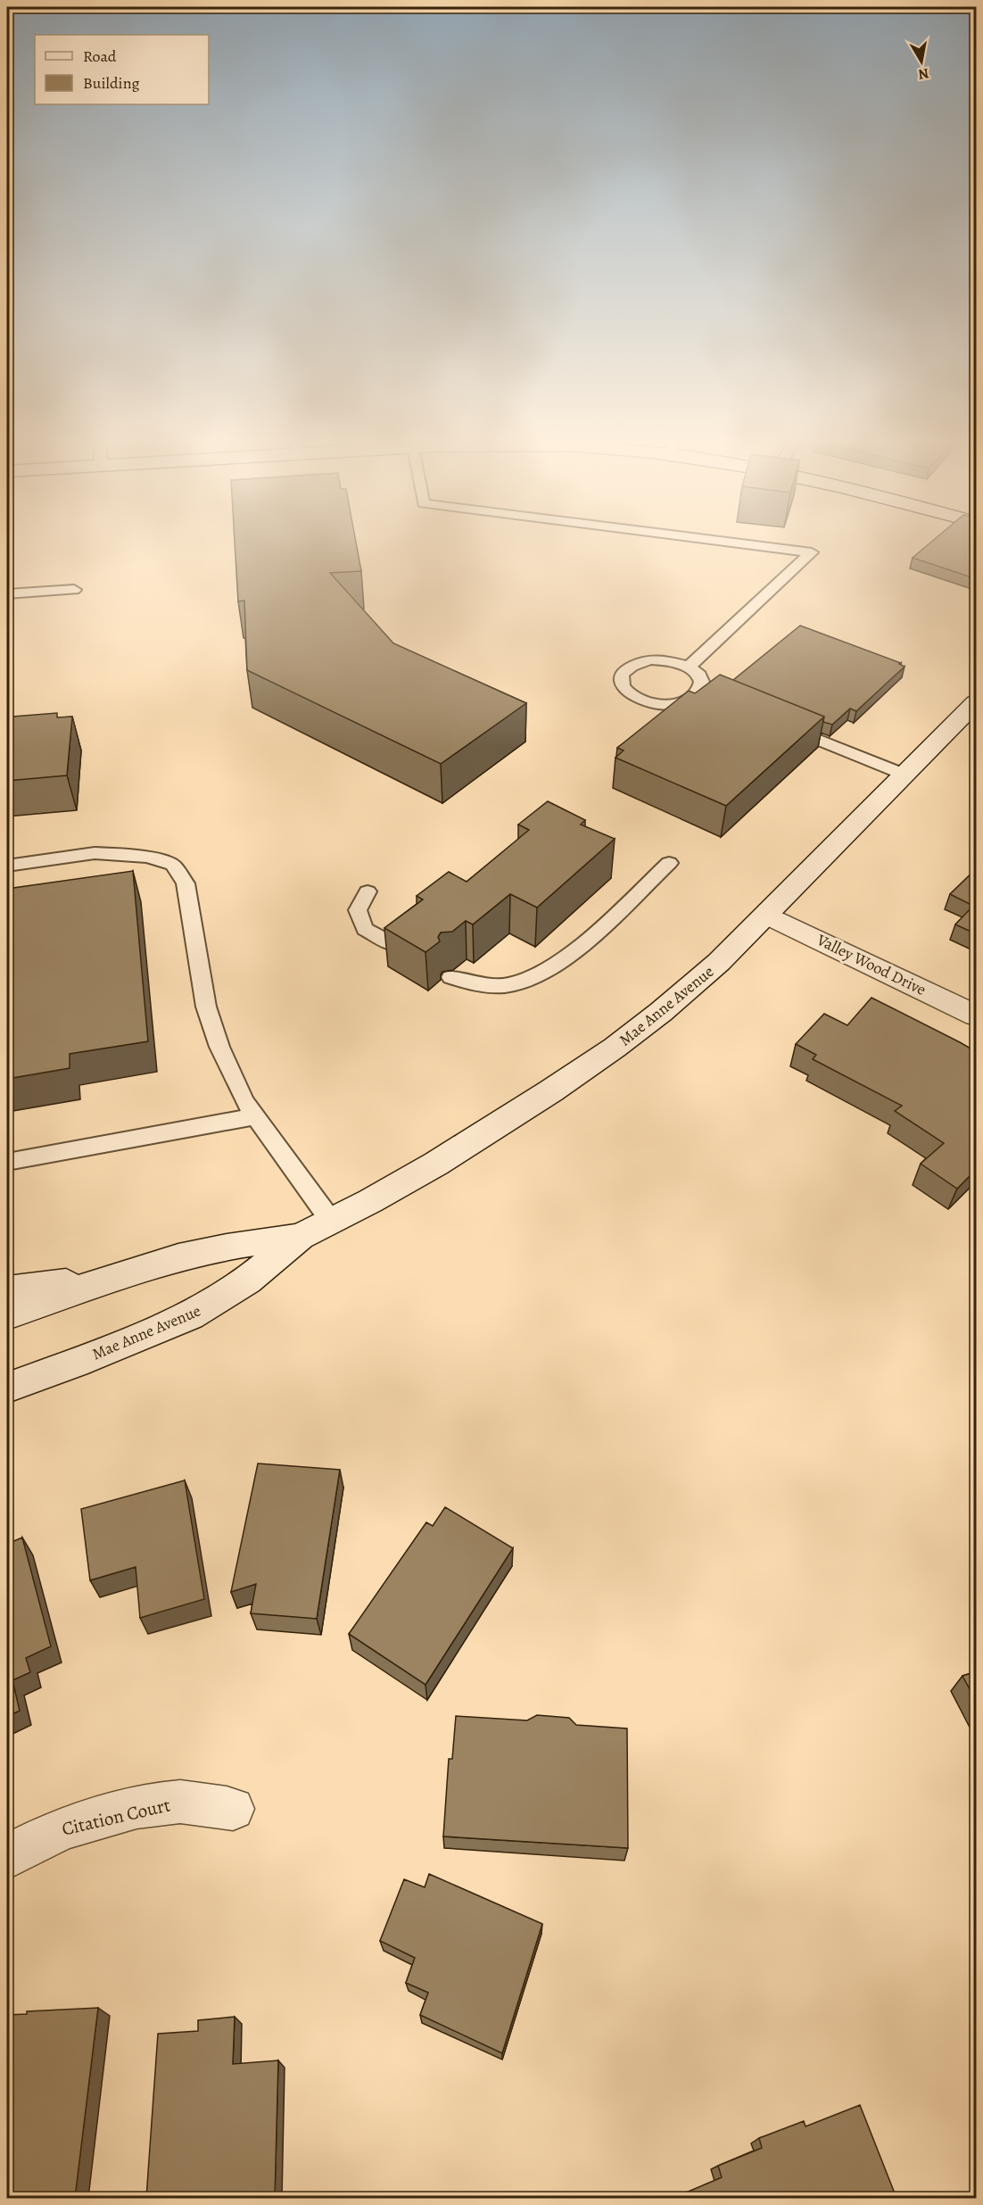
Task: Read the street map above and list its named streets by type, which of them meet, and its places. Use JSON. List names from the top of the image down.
{
  "streets": {
    "street": ["Valley Wood Drive", "Mae Anne Avenue", "Citation Court"]
  },
  "crossings": [
    ["Valley Wood Drive", "Mae Anne Avenue"]
  ],
  "legend": ["Road", "Building"],
  "north": "bottom"
}
